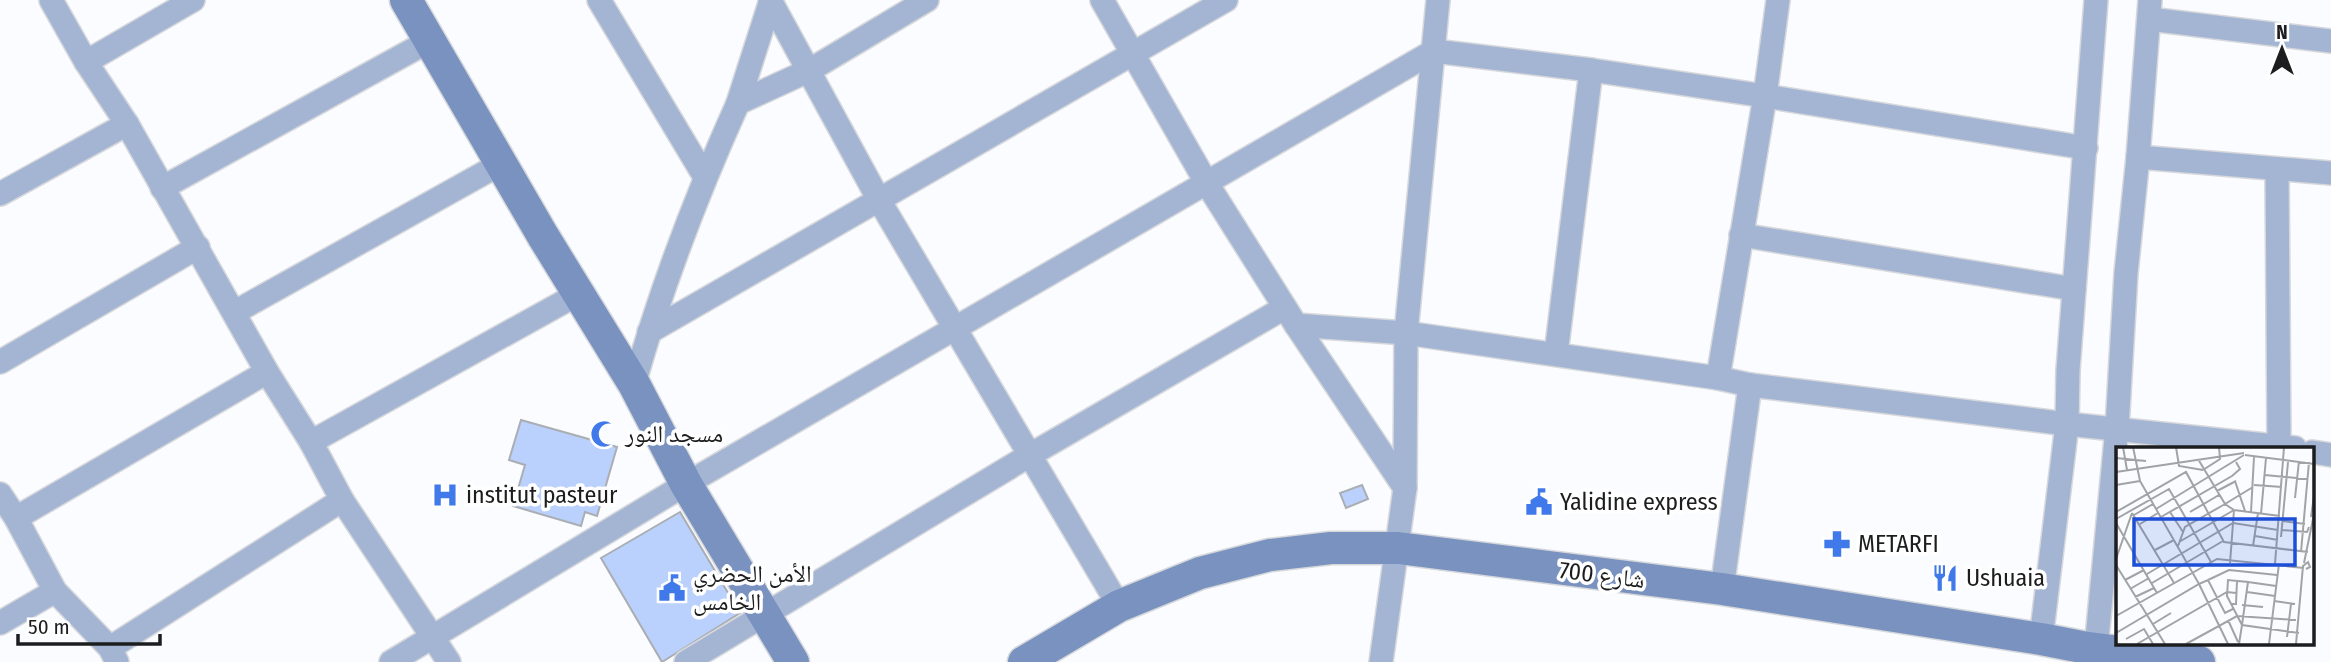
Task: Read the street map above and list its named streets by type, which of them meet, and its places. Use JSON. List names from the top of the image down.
{
  "streets": {
    "main road": ["شارع 700"]
  },
  "places": {
    "mosque": ["مسجد النور"],
    "hospital": ["institut pasteur"],
    "public building": ["Yalidine express", "الأمن الحضري الخامس"],
    "pharmacy": ["METARFI"],
    "restaurant": ["Ushuaia"]
  },
  "scale_bar": "50 m",
  "north": "top"
}
